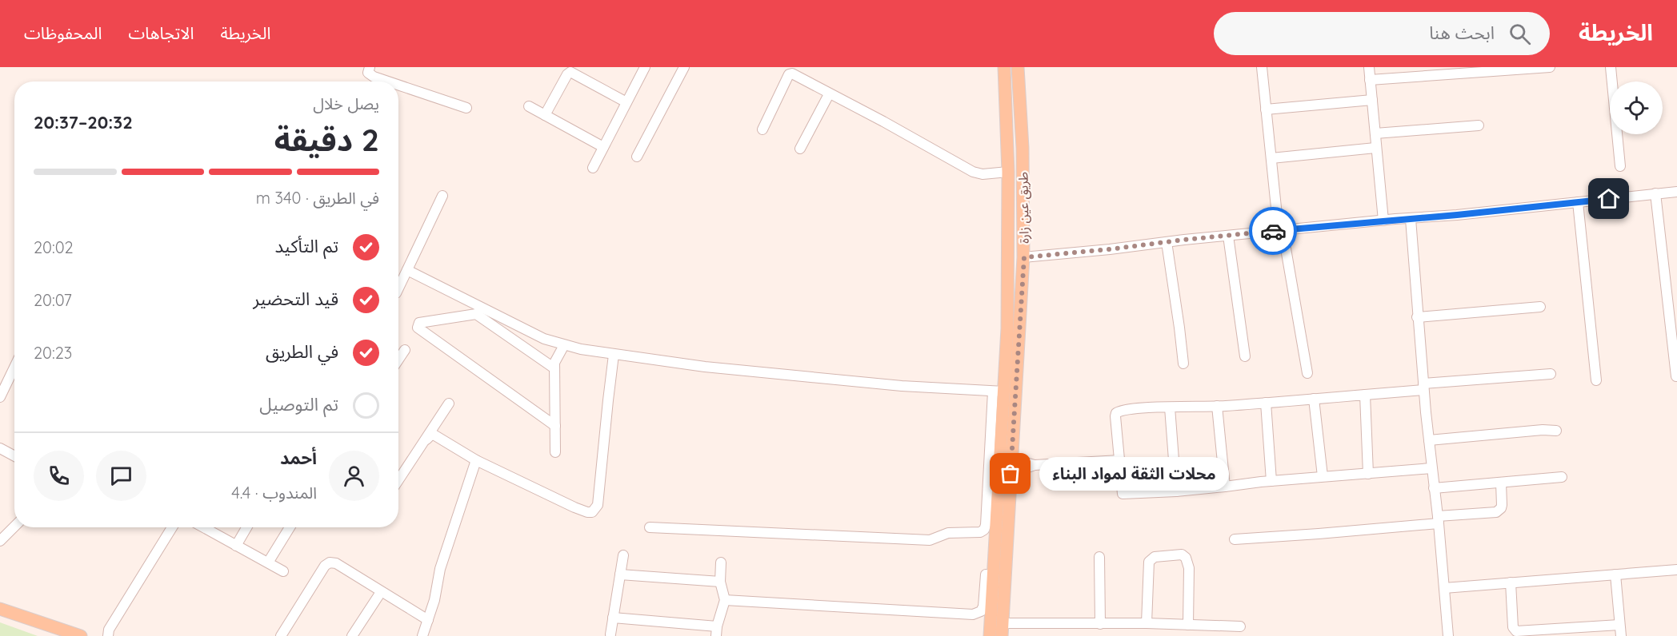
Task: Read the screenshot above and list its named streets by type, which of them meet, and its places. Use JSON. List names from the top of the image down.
{
  "streets": {
    "main road": ["طريق عين زارة"]
  },
  "places": ["محلات الثقة لمواد البناء"],
  "page": {
    "header": "الخريطة",
    "search": "ابحث هنا",
    "nav": ["الخريطة", "الاتجاهات", "المحفوظات"],
    "heading": ["2 دقيقة", "يصل خلال", "20:32–20:37"],
    "panel": ["أحمد", "المندوب · 4.4"],
    "bar": "في الطريق · 340 m",
    "list": [
      ["تم التأكيد", "20:02"],
      ["قيد التحضير", "20:07"],
      ["في الطريق", "20:23"],
      "تم التوصيل"
    ],
    "bubble": "محلات الثقة لمواد البناء"
  }
}
